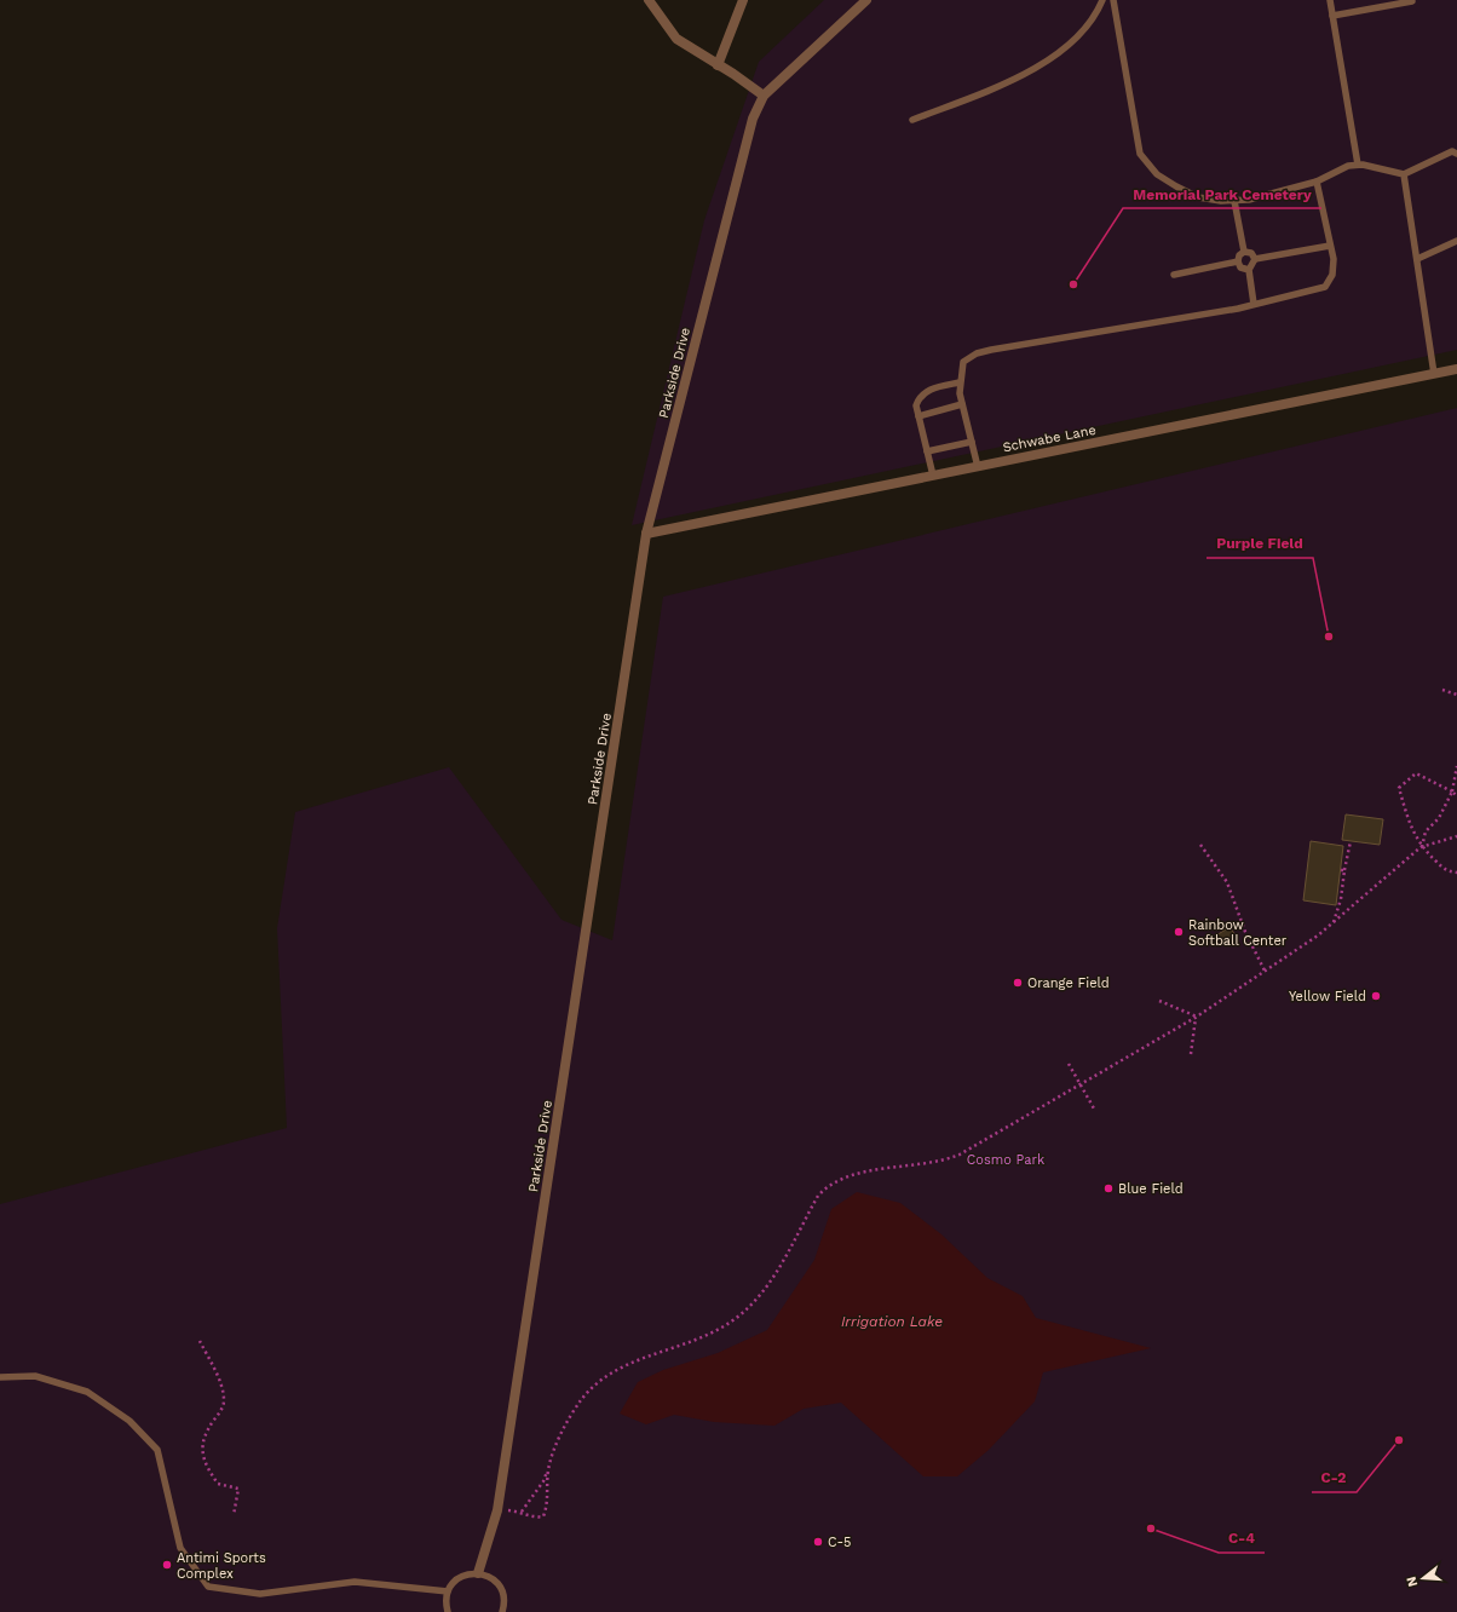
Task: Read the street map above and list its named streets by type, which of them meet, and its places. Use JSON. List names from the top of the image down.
{
  "streets": {
    "street": ["Parkside Drive", "Schwabe Lane"]
  },
  "crossings": [
    ["Parkside Drive", "Schwabe Lane"]
  ],
  "water": ["Irrigation Lake"],
  "parks": ["Cosmo Park"],
  "places": [
    "Memorial Park Cemetery",
    "Purple Field",
    "Rainbow Softball Center",
    "Orange Field",
    "Yellow Field",
    "Blue Field",
    "C-2",
    "C-4",
    "C-5",
    "Antimi Sports Complex"
  ],
  "north": "left"
}
